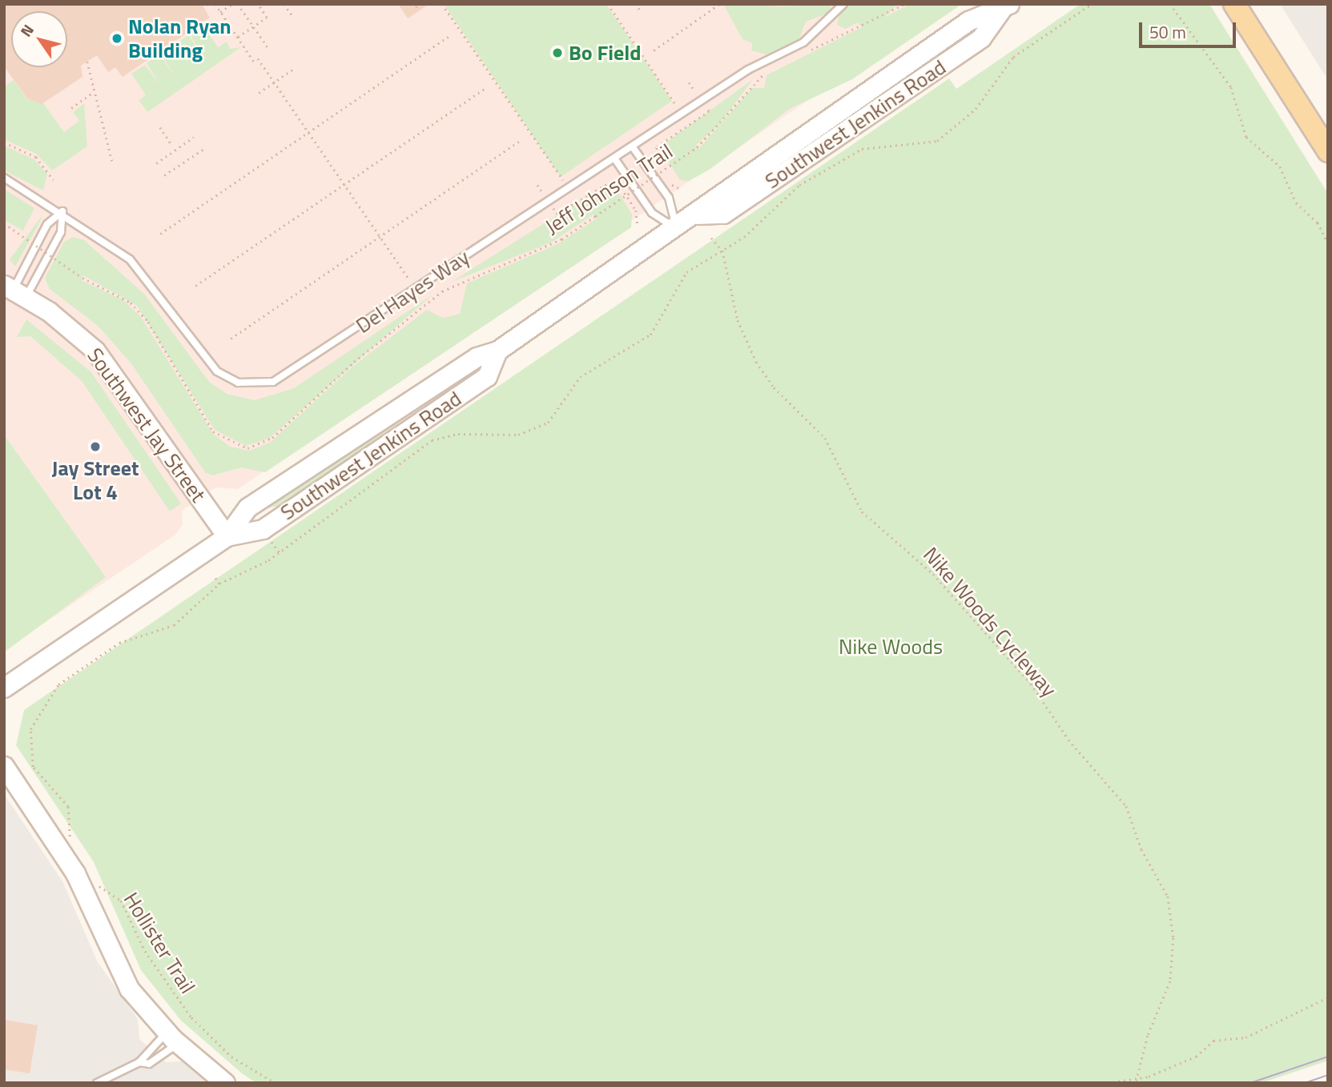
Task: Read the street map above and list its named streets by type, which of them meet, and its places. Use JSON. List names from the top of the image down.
{
  "streets": {
    "main road": ["Southwest Jenkins Road", "Southwest Jay Street"],
    "lane": ["Del Hayes Way"],
    "path": ["Jeff Johnson Trail", "Nike Woods Cycleway", "Hollister Trail"]
  },
  "crossings": [
    ["Southwest Jenkins Road", "Southwest Jay Street"]
  ],
  "parks": ["Nike Woods"],
  "places": ["Nolan Ryan Building", "Bo Field", "Jay Street Lot 4"],
  "scale_bar": "50 m",
  "north": "top left"
}
